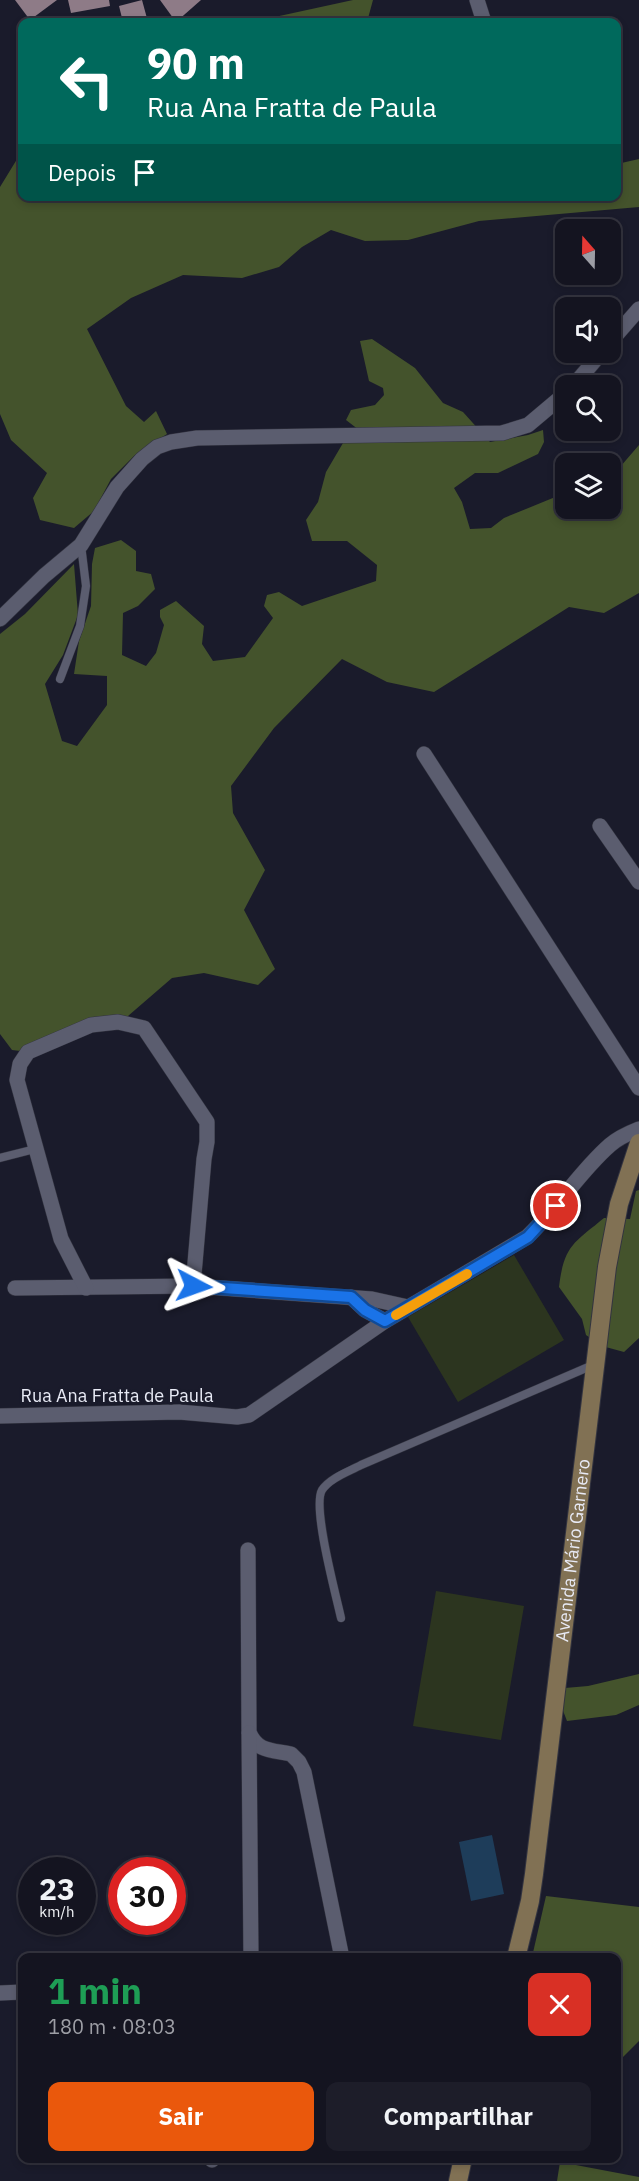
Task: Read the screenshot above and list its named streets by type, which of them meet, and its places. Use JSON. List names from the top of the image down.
{
  "streets": {
    "main road": ["Avenida Mário Garnero"],
    "street": ["Rua Ana Fratta de Paula"]
  },
  "north": "top",
  "page": {
    "turn": ["90 m", "Rua Ana Fratta de Paula"],
    "then": "Depois",
    "speed": "23 km/h",
    "limit": "30",
    "heading": ["1 min", "180 m · 08:03"],
    "buttons": ["Sair", "Compartilhar"]
  }
}
